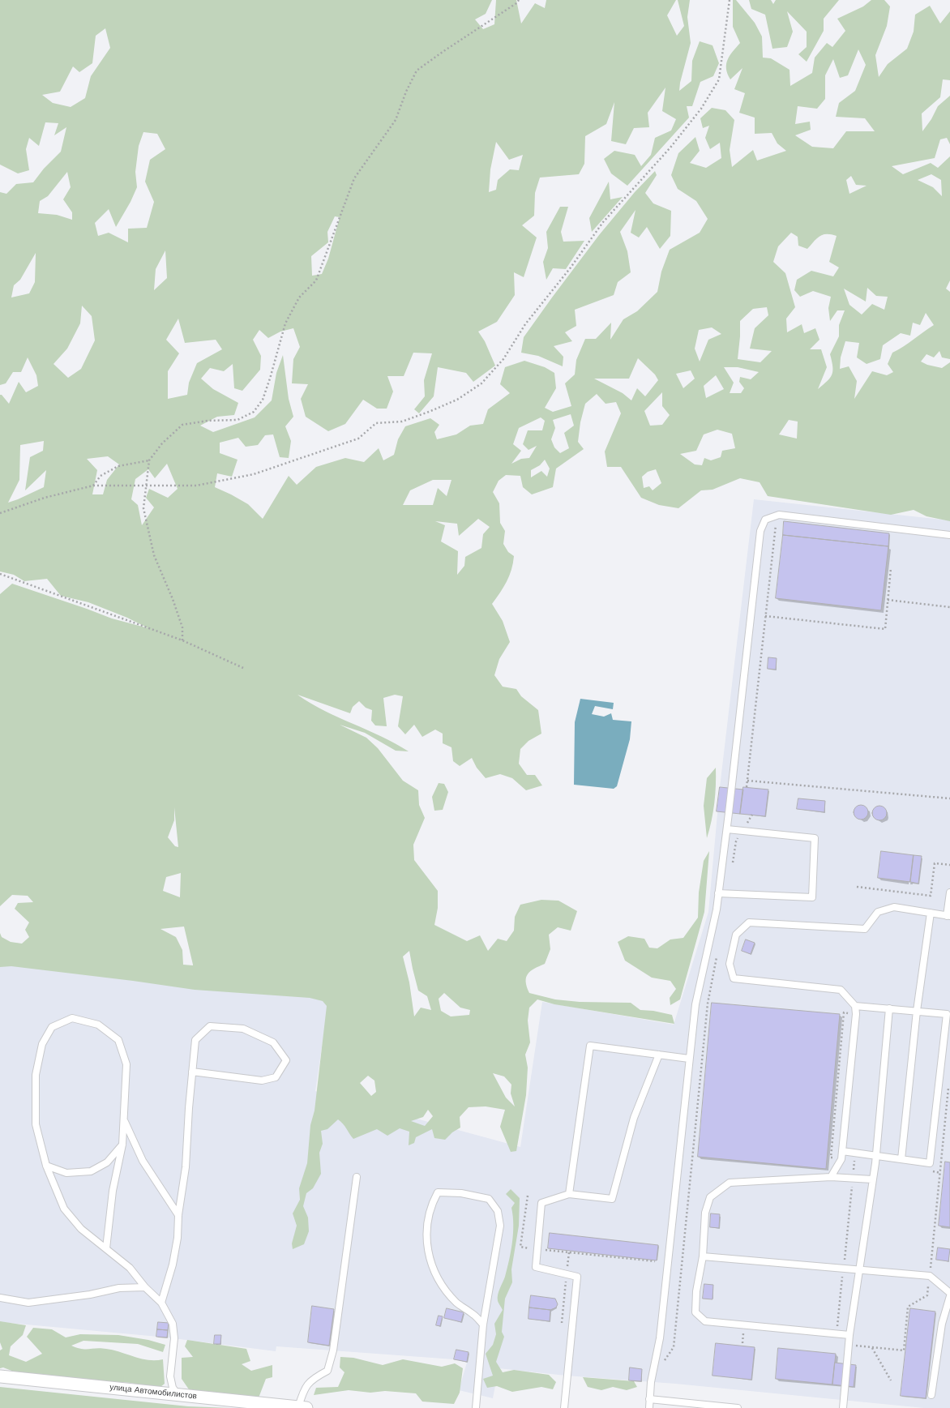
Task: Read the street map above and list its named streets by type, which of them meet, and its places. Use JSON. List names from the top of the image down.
{
  "streets": {
    "street": ["улица Автомобилистов"]
  }
}
